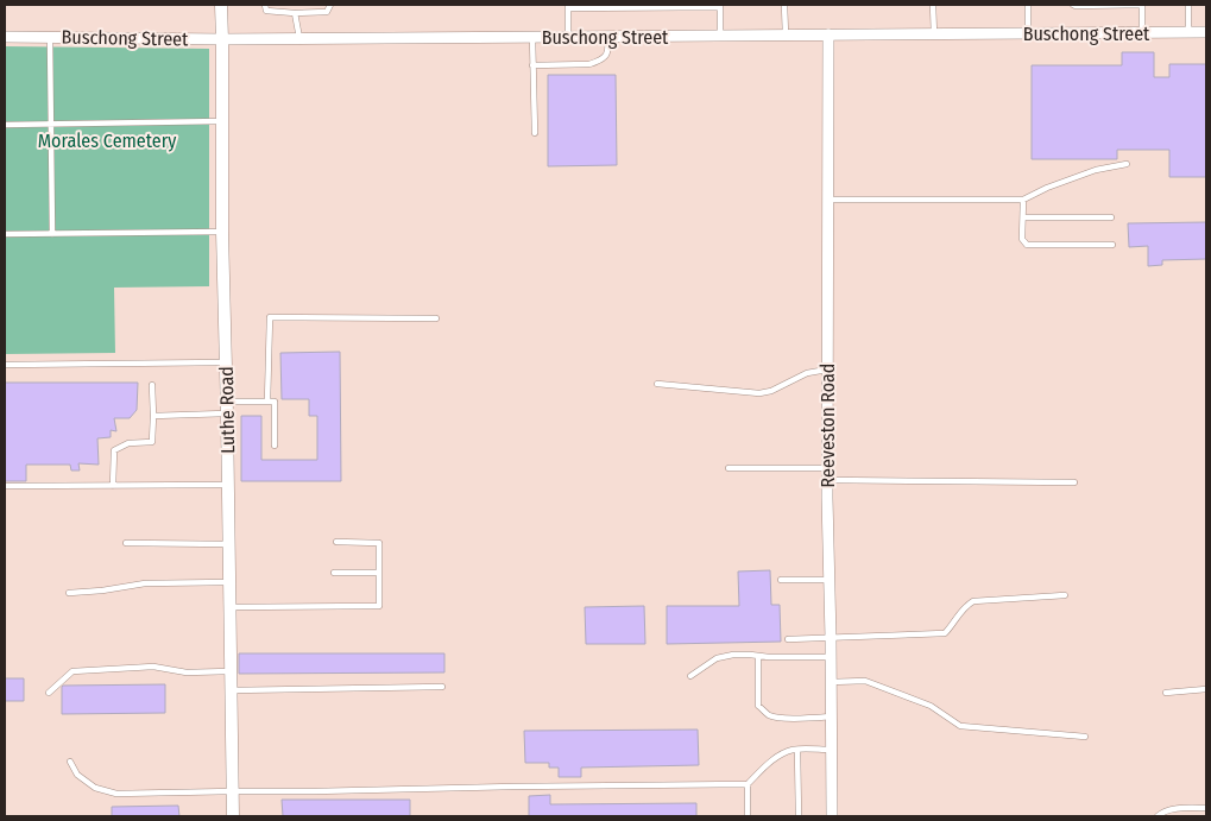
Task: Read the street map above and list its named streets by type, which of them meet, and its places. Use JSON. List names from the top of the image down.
{
  "streets": {
    "street": ["Buschong Street", "Luthe Road", "Reeveston Road"]
  },
  "crossings": [
    ["Buschong Street", "Luthe Road"],
    ["Buschong Street", "Reeveston Road"]
  ],
  "parks": ["Morales Cemetery"]
}
